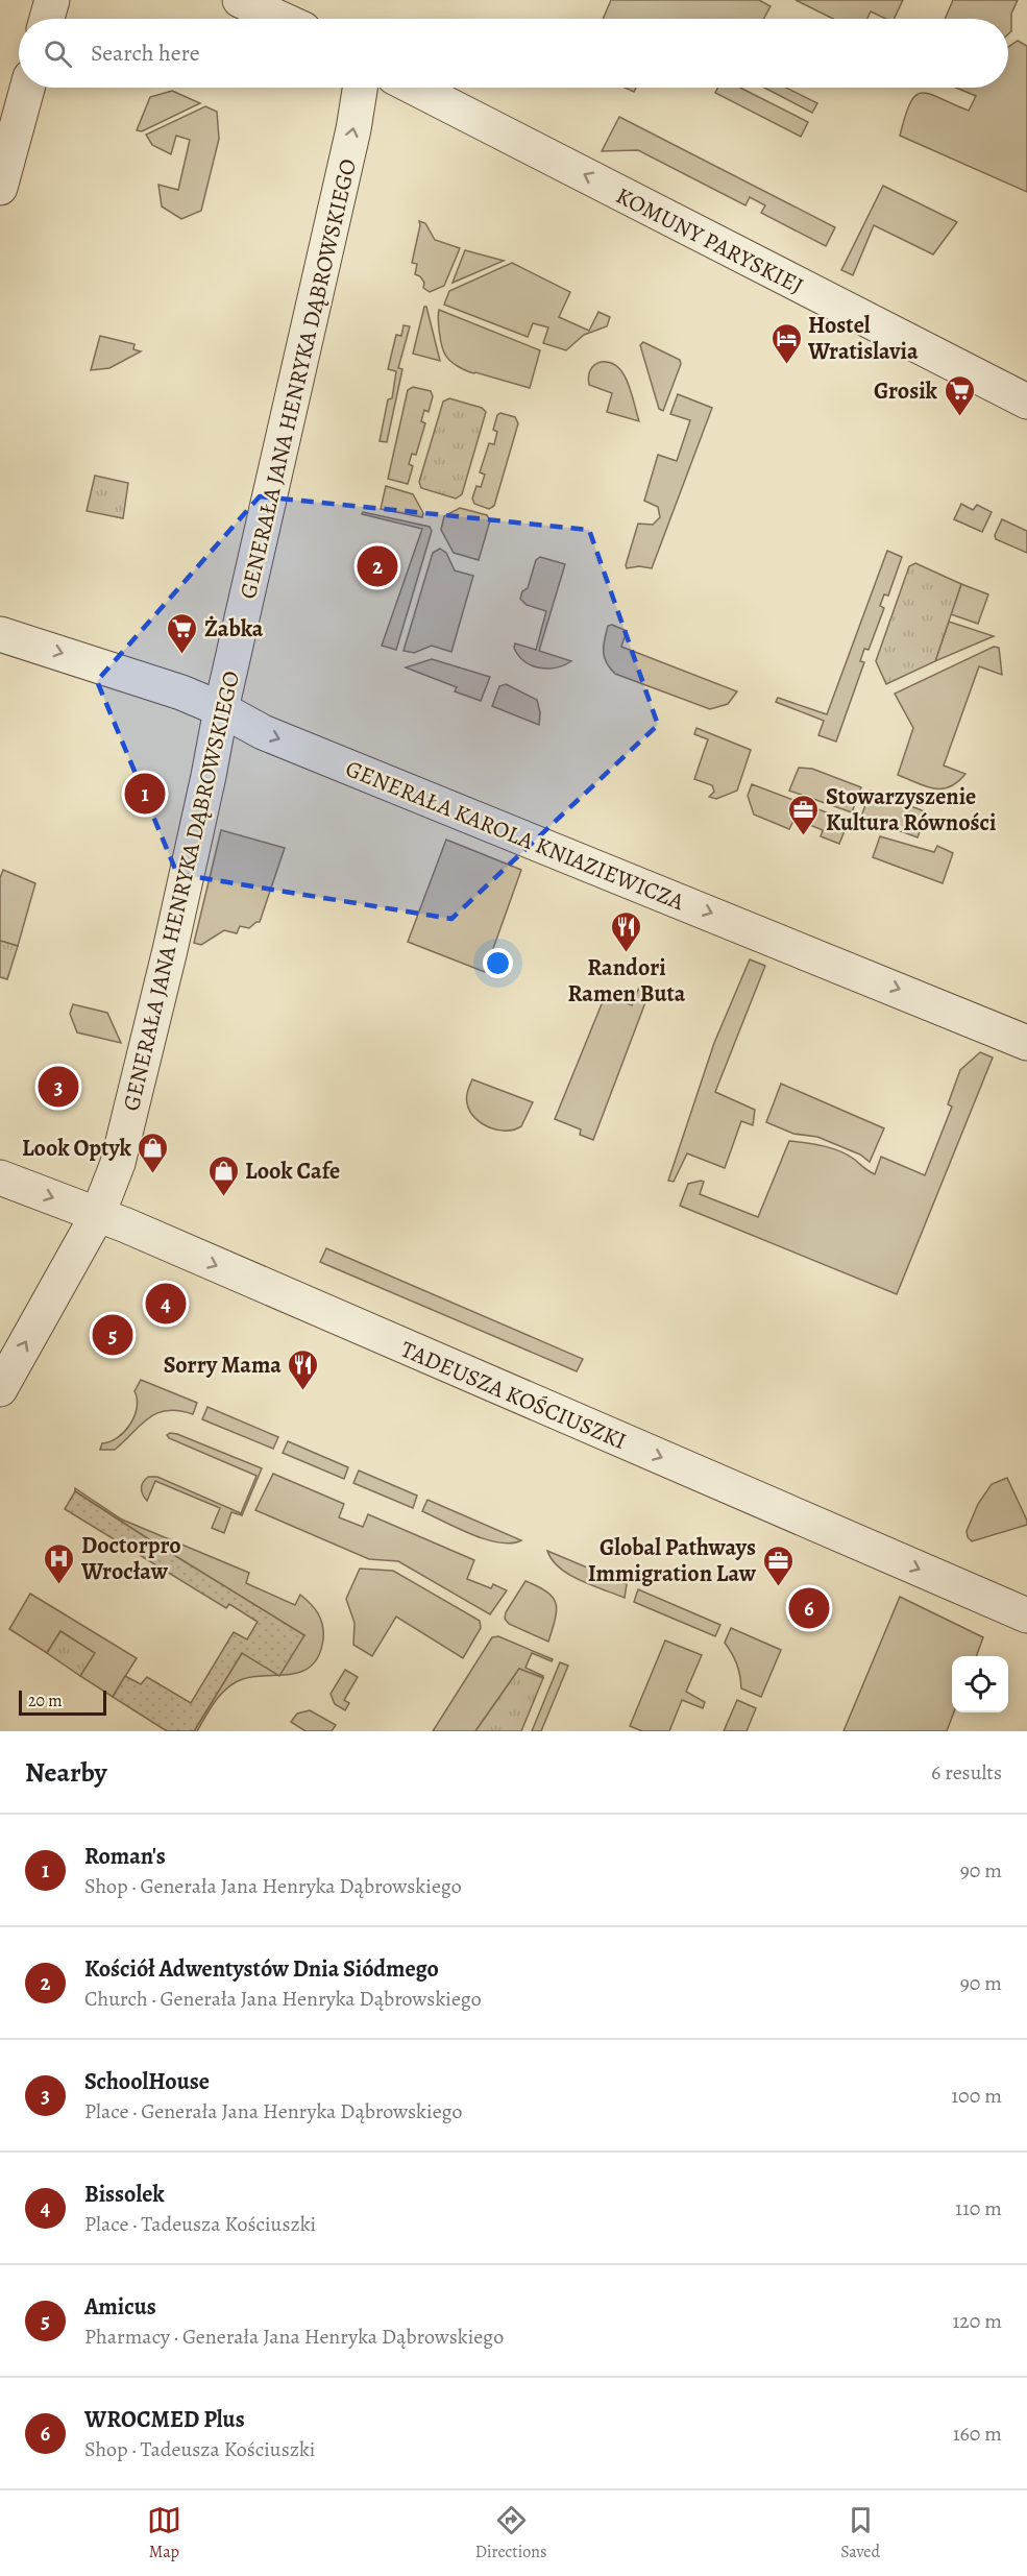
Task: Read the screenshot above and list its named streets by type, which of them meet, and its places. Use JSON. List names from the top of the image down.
{
  "streets": {
    "street": [
      "KOMUNY PARYSKIEJ",
      "GENERAŁA JANA HENRYKA DĄBROWSKIEGO",
      "GENERAŁA KAROLA KNIAZIEWICZA",
      "TADEUSZA KOŚCIUSZKI"
    ]
  },
  "crossings": [
    ["GENERAŁA JANA HENRYKA DĄBROWSKIEGO", "GENERAŁA KAROLA KNIAZIEWICZA"],
    ["GENERAŁA JANA HENRYKA DĄBROWSKIEGO", "TADEUSZA KOŚCIUSZKI"]
  ],
  "one_way": [
    "KOMUNY PARYSKIEJ",
    "GENERAŁA JANA HENRYKA DĄBROWSKIEGO",
    "GENERAŁA KAROLA KNIAZIEWICZA",
    "TADEUSZA KOŚCIUSZKI"
  ],
  "places": {
    "hotel": ["Hostel Wratislavia"],
    "supermarket": ["Grosik", "Żabka"],
    "office": ["Stowarzyszenie Kultura Równości", "Global Pathways Immigration Law"],
    "restaurant": ["Randori Ramen Buta", "Sorry Mama"],
    "shop": ["Look Optyk", "Look Cafe"],
    "hospital": ["Doctorpro Wrocław"]
  },
  "scale_bar": "20 m",
  "page": {
    "search": "Search here",
    "pins": [
      "2",
      "1",
      "3",
      "4",
      "5",
      "6"
    ],
    "scale": "20 m",
    "heading": ["Nearby", "6 results"],
    "list": [
      {
        "mark": "1",
        "name": "Roman's",
        "note": "Shop · Generała Jana Henryka Dąbrowskiego",
        "value": "90 m"
      },
      {
        "mark": "2",
        "name": "Kościół Adwentystów Dnia Siódmego",
        "note": "Church · Generała Jana Henryka Dąbrowskiego",
        "value": "90 m"
      },
      {
        "mark": "3",
        "name": "SchoolHouse",
        "note": "Place · Generała Jana Henryka Dąbrowskiego",
        "value": "100 m"
      },
      {
        "mark": "4",
        "name": "Bissolek",
        "note": "Place · Tadeusza Kościuszki",
        "value": "110 m"
      },
      {
        "mark": "5",
        "name": "Amicus",
        "note": "Pharmacy · Generała Jana Henryka Dąbrowskiego",
        "value": "120 m"
      },
      {
        "mark": "6",
        "name": "WROCMED Plus",
        "note": "Shop · Tadeusza Kościuszki",
        "value": "160 m"
      }
    ],
    "nav": ["Map", "Directions", "Saved"]
  }
}
